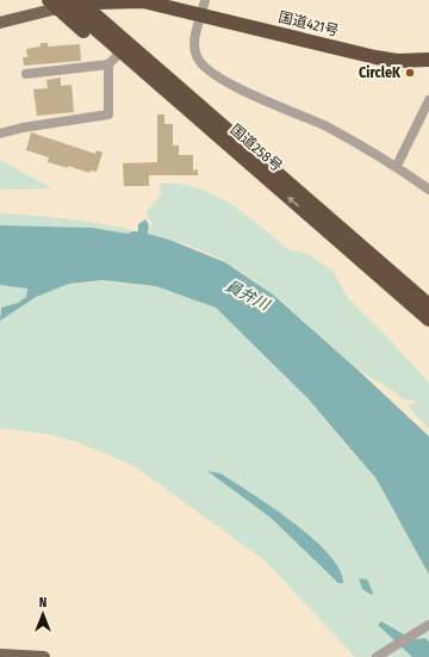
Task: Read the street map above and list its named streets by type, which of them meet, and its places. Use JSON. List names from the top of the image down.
{
  "streets": {
    "highway": ["国道421号", "国道258号"]
  },
  "crossings": [
    ["国道421号", "国道258号"]
  ],
  "water": ["員弁川"],
  "places": ["CircleK"],
  "north": "top"
}
